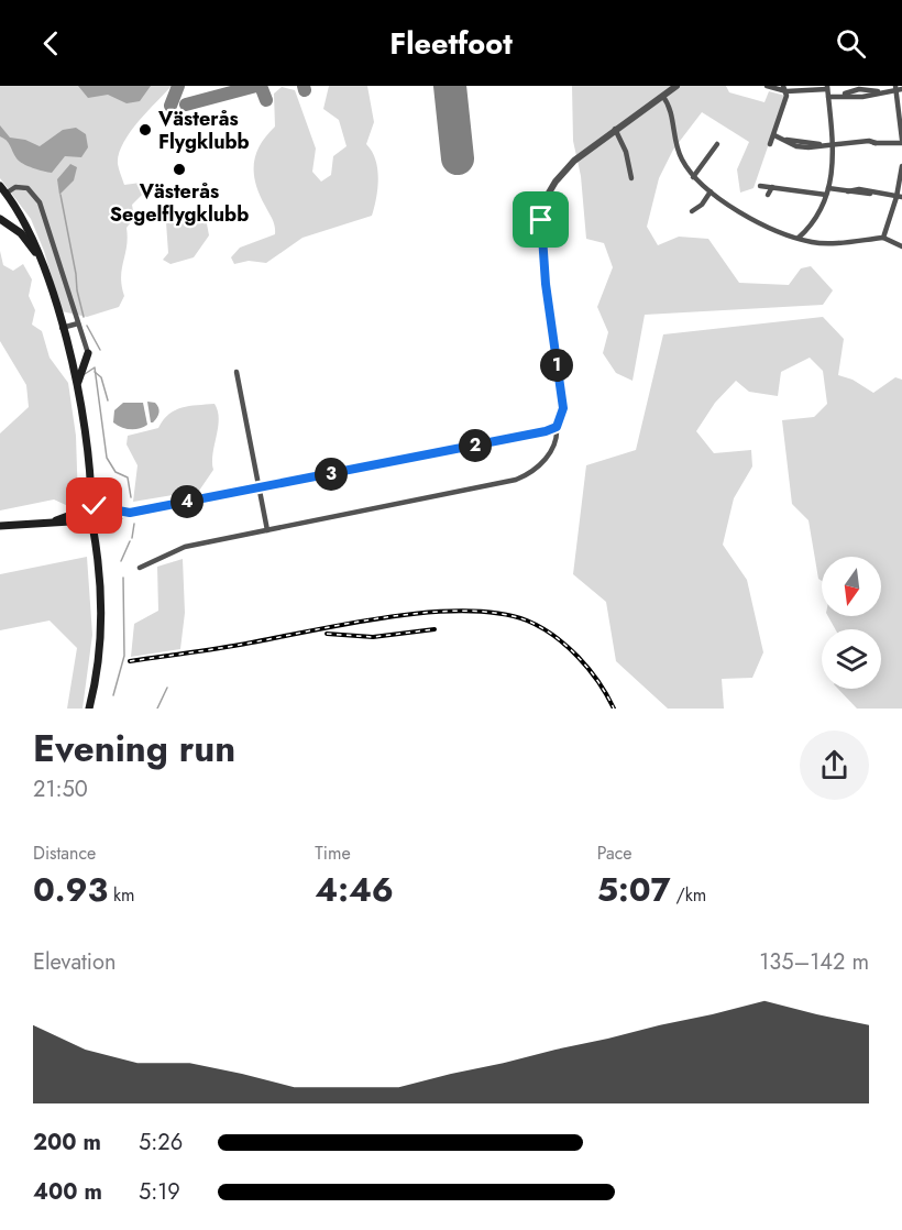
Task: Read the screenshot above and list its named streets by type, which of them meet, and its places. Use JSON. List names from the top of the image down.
{
  "places": ["Västerås Flygklubb", "Västerås Segelflygklubb"],
  "north": "bottom",
  "page": {
    "header": "Fleetfoot",
    "pins": [
      "1",
      "2",
      "3",
      "4"
    ],
    "heading": ["Evening run", "21:50"],
    "stats": [
      ["Distance", "0.93 km"],
      ["Time", "4:46"],
      ["Pace", "5:07 /km"]
    ],
    "chart": ["Elevation", "135–142 m"],
    "list": [
      {
        "name": "200 m",
        "note": "5:26"
      },
      {
        "name": "400 m",
        "note": "5:19"
      }
    ]
  }
}
